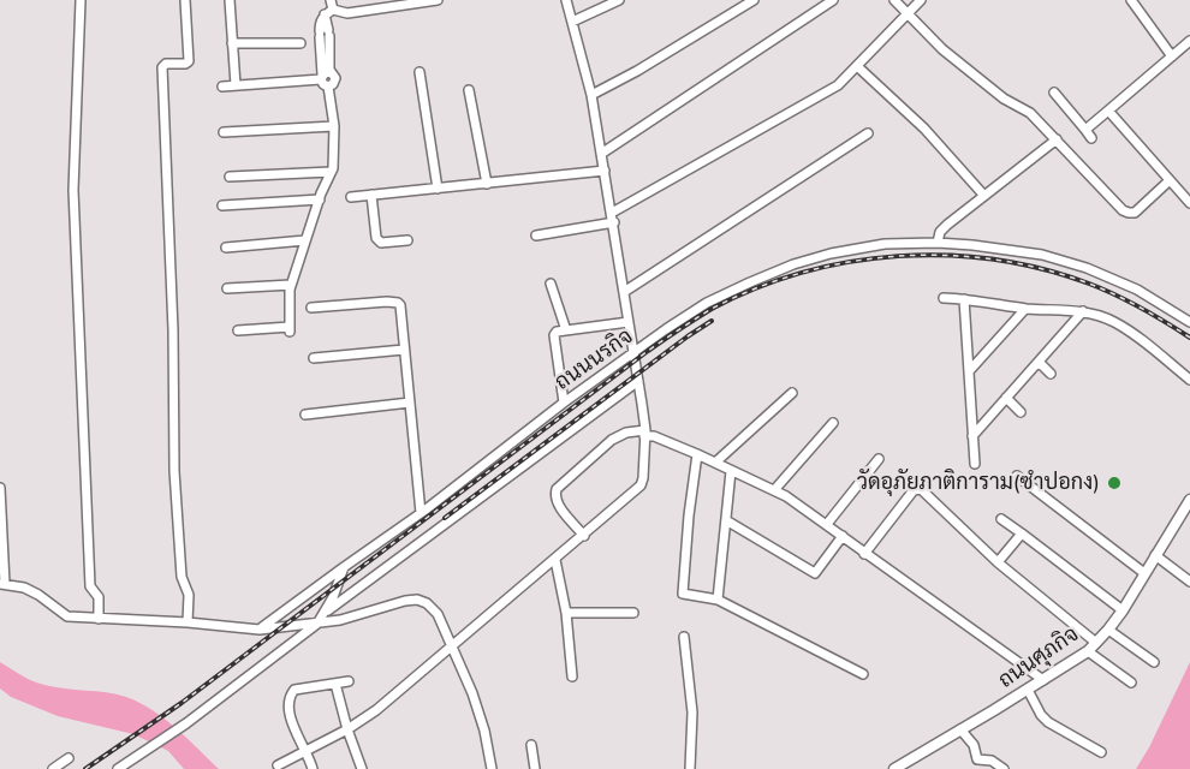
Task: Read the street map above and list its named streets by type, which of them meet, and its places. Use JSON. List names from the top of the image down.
{
  "streets": {
    "main road": ["ถนนศุภกิจ"],
    "street": ["ถนนนรกิจ"]
  },
  "places": ["วัดอุภัยภาติการาม(ซำปอกง)"]
}
